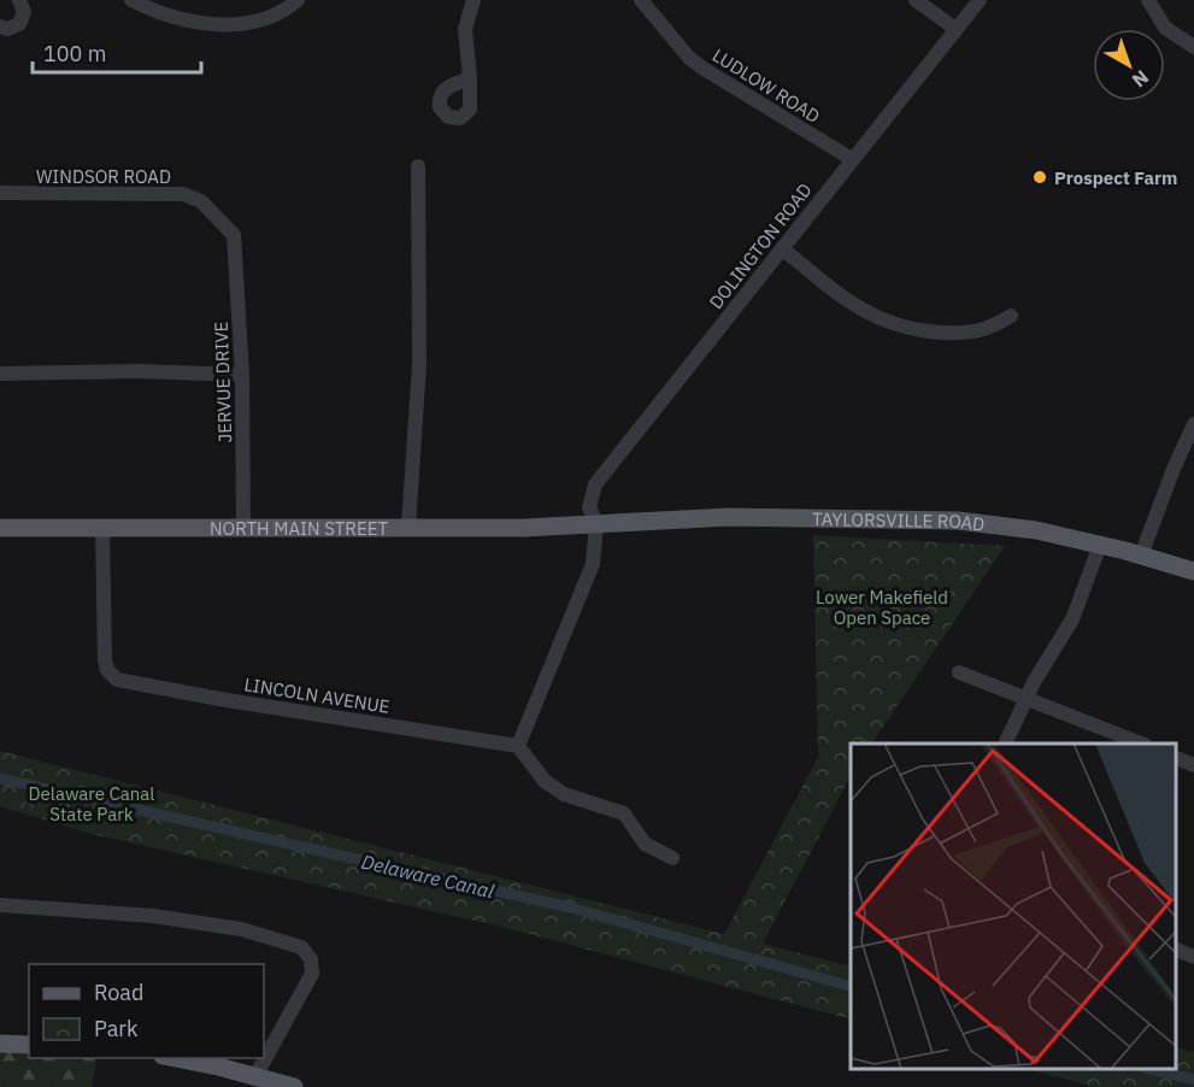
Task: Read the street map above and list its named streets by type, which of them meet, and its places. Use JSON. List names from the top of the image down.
{
  "streets": {
    "main road": ["TAYLORSVILLE ROAD", "NORTH MAIN STREET"],
    "street": [
      "LUDLOW ROAD",
      "WINDSOR ROAD",
      "DOLINGTON ROAD",
      "JERVUE DRIVE",
      "LINCOLN AVENUE"
    ]
  },
  "crossings": [
    ["LUDLOW ROAD", "DOLINGTON ROAD"],
    ["WINDSOR ROAD", "JERVUE DRIVE"],
    ["DOLINGTON ROAD", "TAYLORSVILLE ROAD"],
    ["DOLINGTON ROAD", "NORTH MAIN STREET"],
    ["DOLINGTON ROAD", "LINCOLN AVENUE"],
    ["JERVUE DRIVE", "NORTH MAIN STREET"],
    ["TAYLORSVILLE ROAD", "NORTH MAIN STREET"],
    ["NORTH MAIN STREET", "LINCOLN AVENUE"]
  ],
  "water": ["Delaware Canal"],
  "parks": ["Lower Makefield Open Space", "Delaware Canal State Park"],
  "places": ["Prospect Farm"],
  "legend": ["Road", "Park"],
  "scale_bar": "100 m",
  "north": "bottom right"
}
